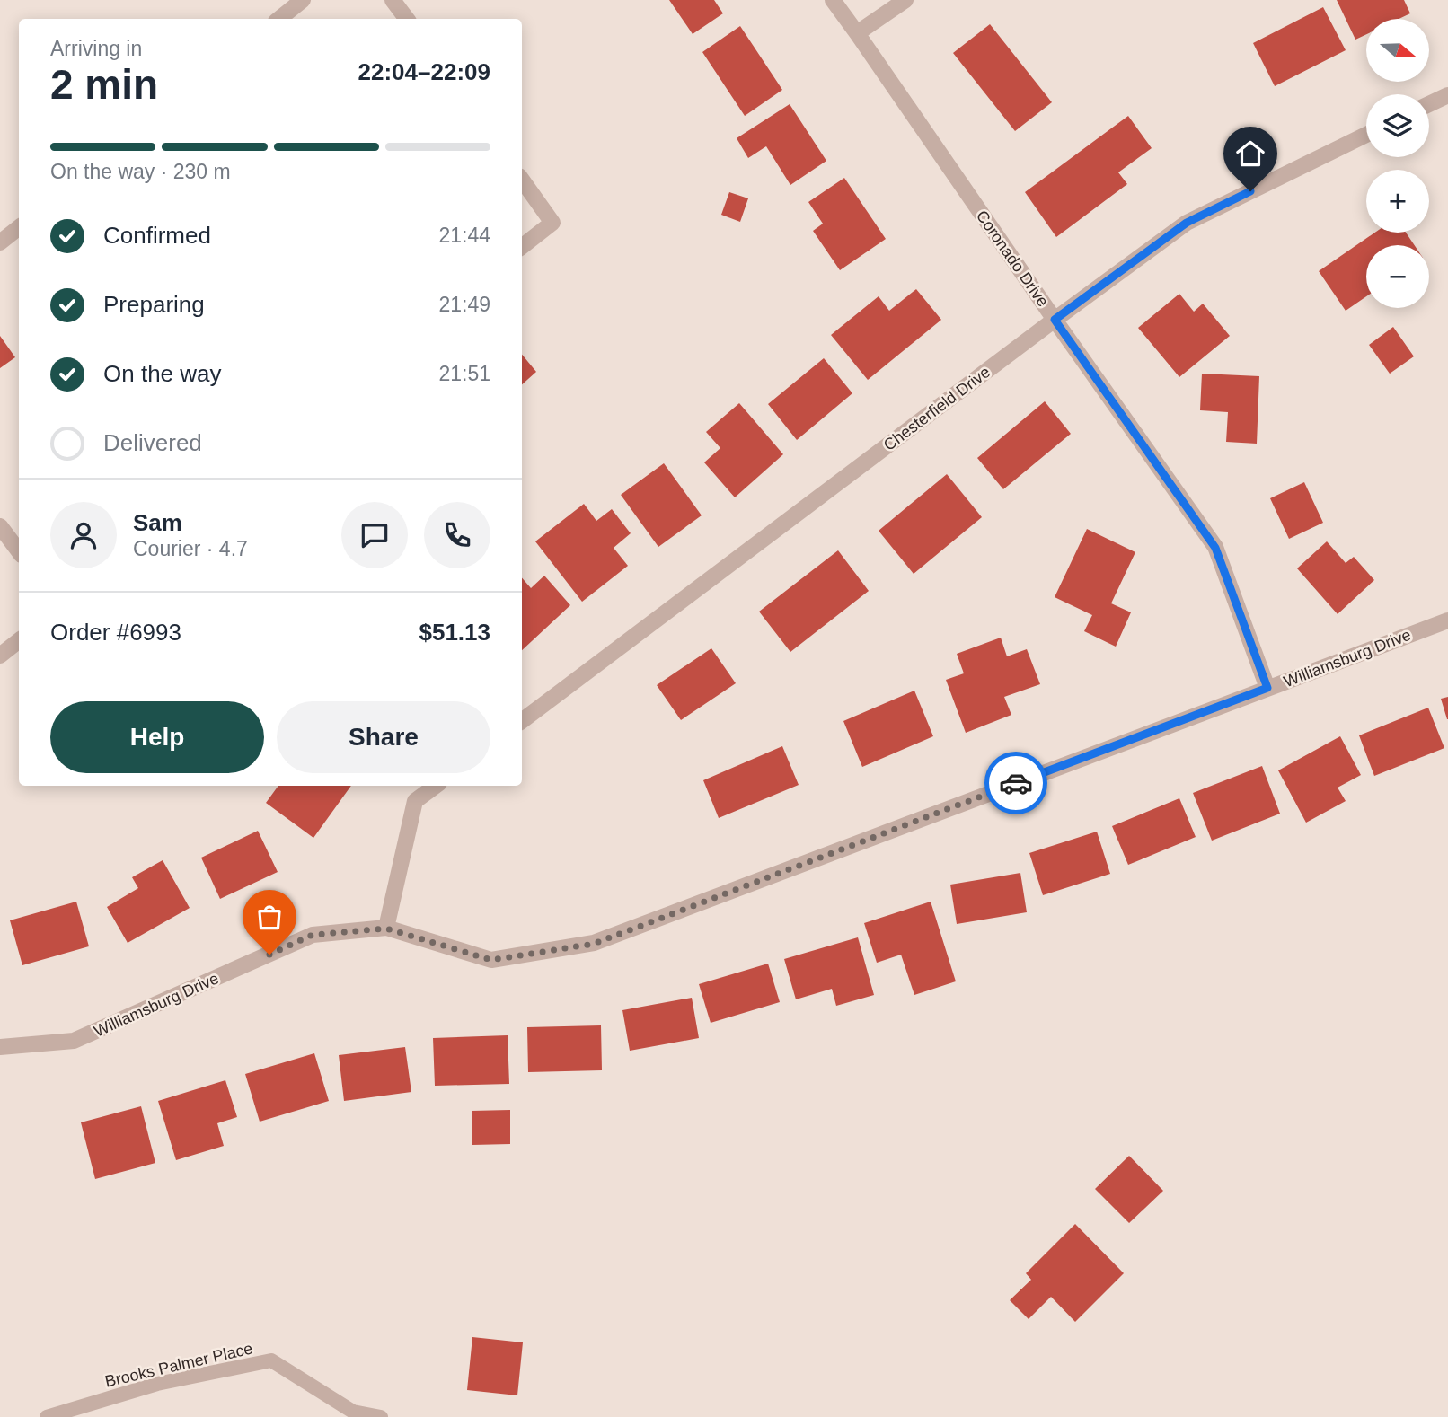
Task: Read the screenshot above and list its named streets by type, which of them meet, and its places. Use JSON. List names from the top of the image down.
{
  "streets": {
    "street": ["Coronado Drive", "Chesterfield Drive", "Williamsburg Drive"],
    "lane": ["Brooks Palmer Place"]
  },
  "crossings": [
    ["Coronado Drive", "Chesterfield Drive"],
    ["Coronado Drive", "Williamsburg Drive"]
  ],
  "north": "right",
  "page": {
    "map_buttons": ["+", "−"],
    "heading": ["2 min", "Arriving in", "22:04–22:09"],
    "panel": [
      "Sam",
      "Courier · 4.7",
      "Order #6993",
      "$51.13"
    ],
    "bar": "On the way · 230 m",
    "list": [
      ["Confirmed", "21:44"],
      ["Preparing", "21:49"],
      ["On the way", "21:51"],
      "Delivered"
    ],
    "buttons": ["Help", "Share"]
  }
}
